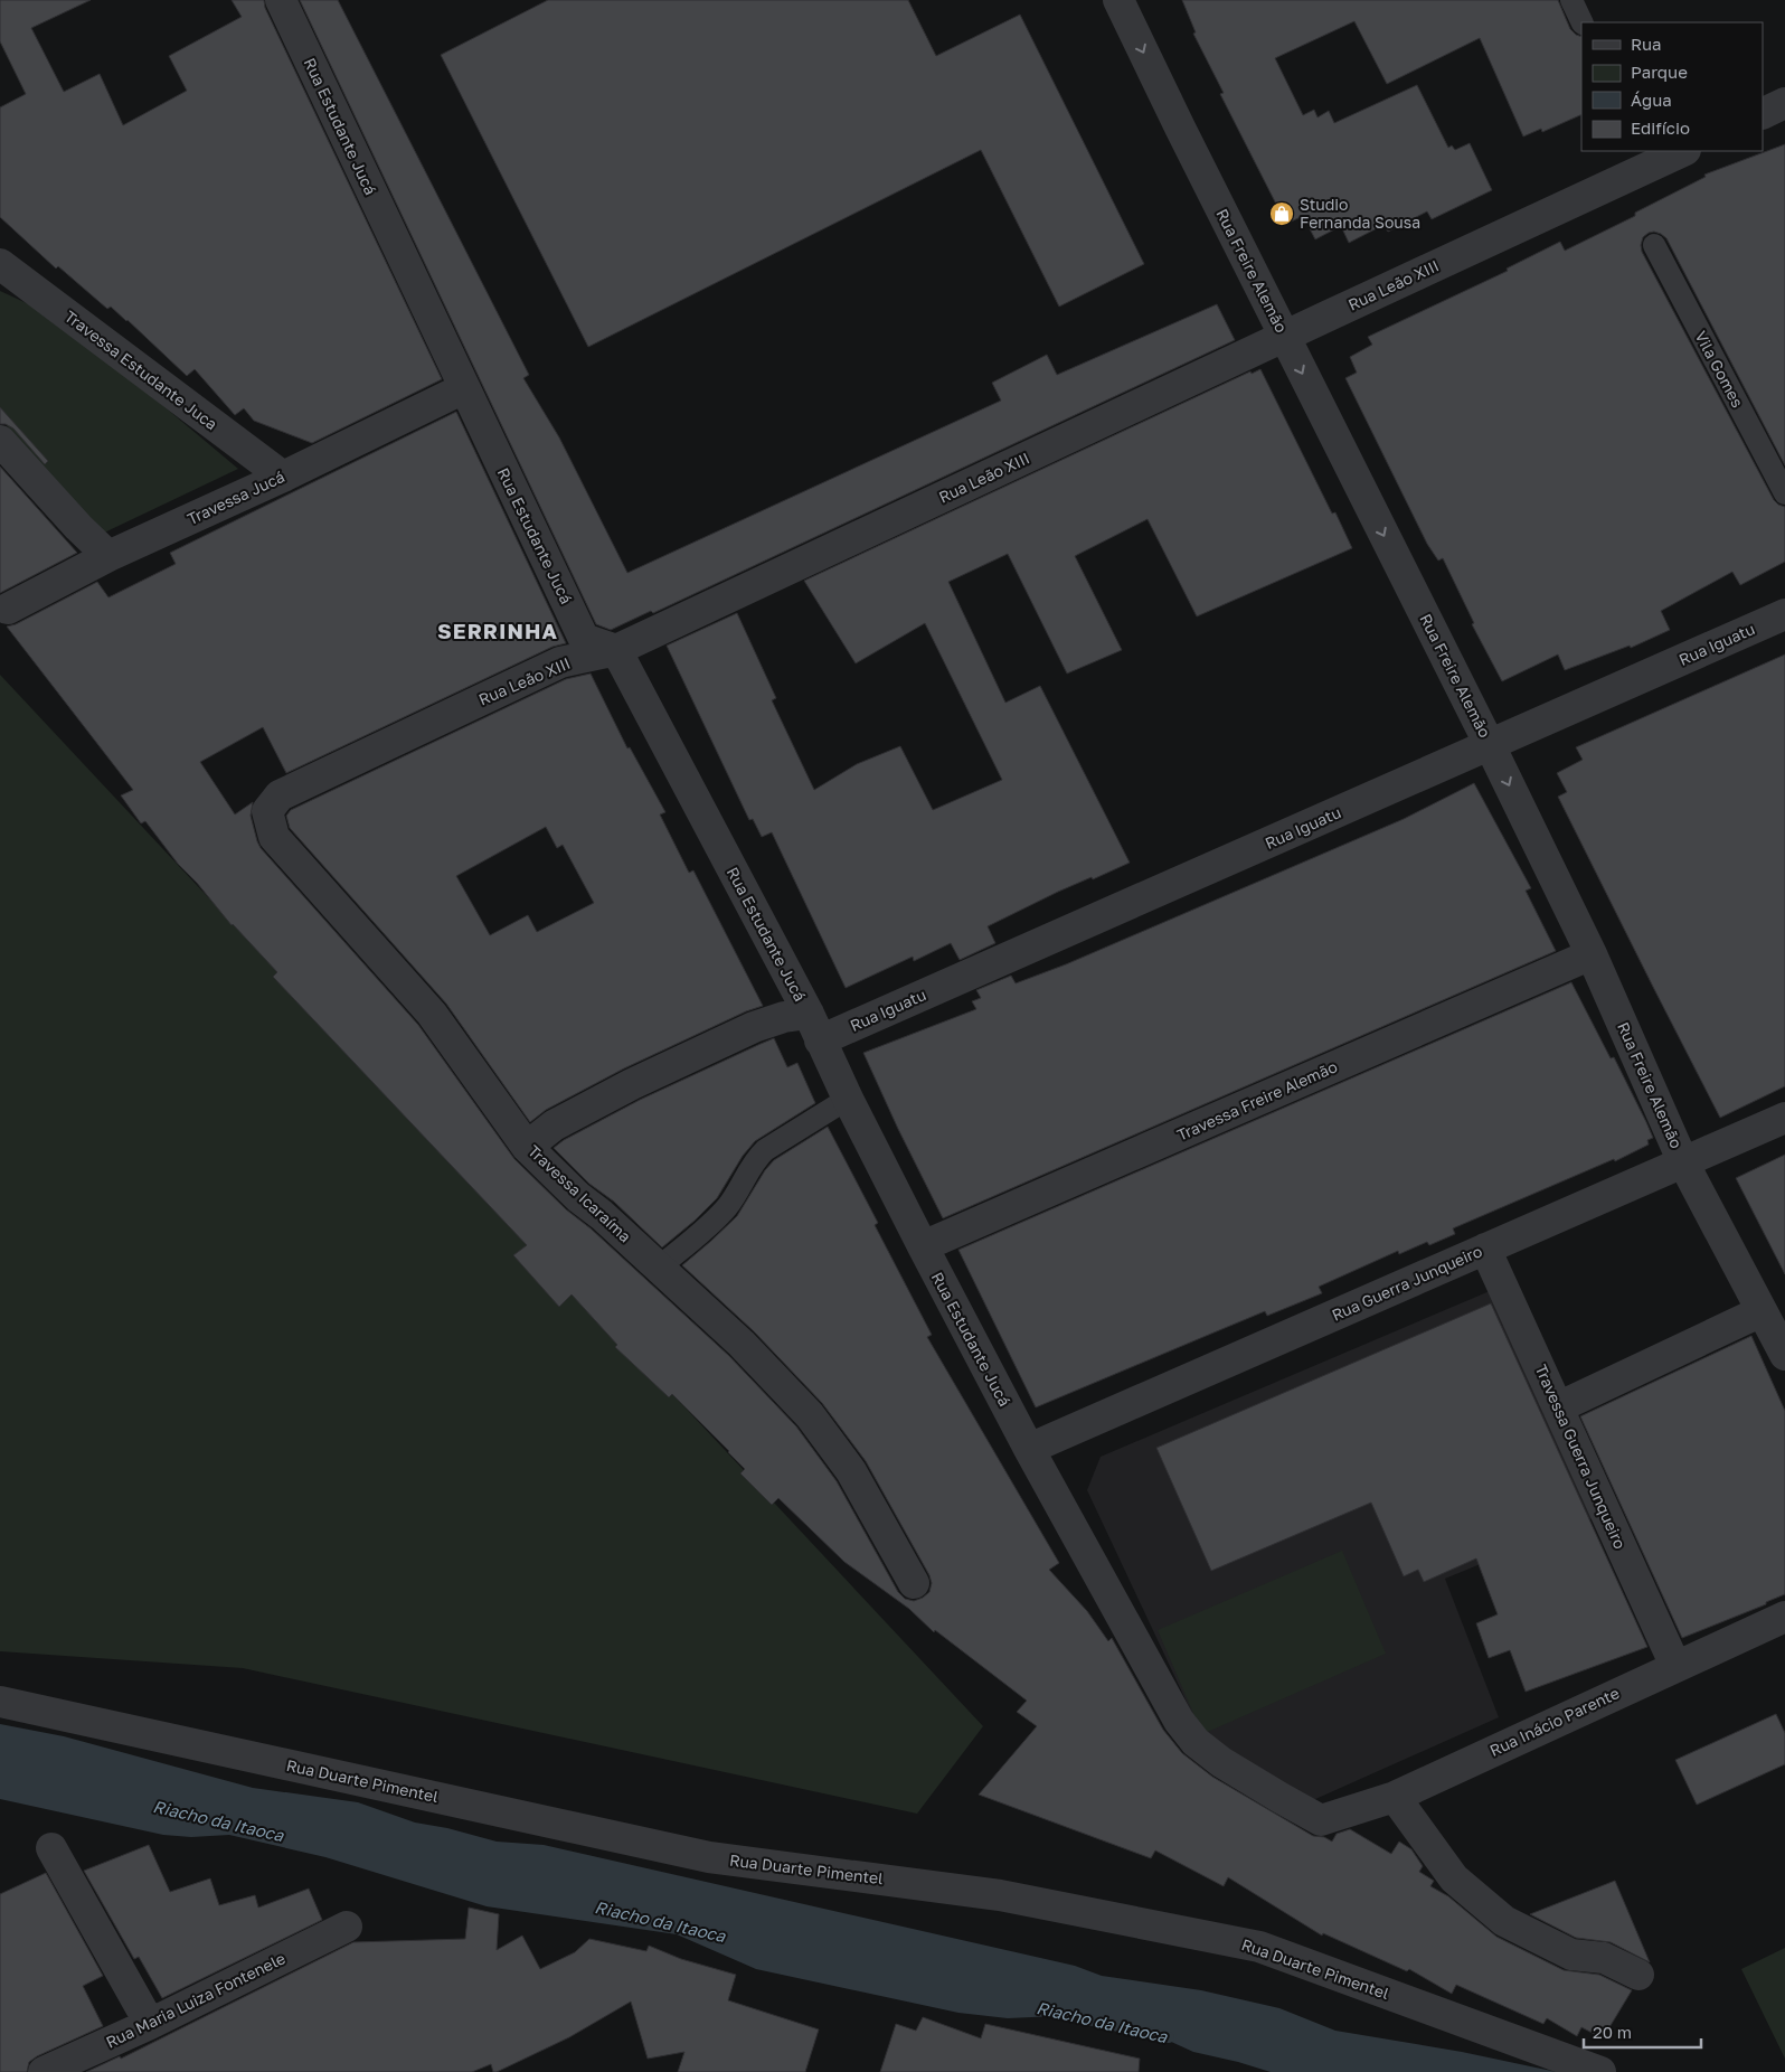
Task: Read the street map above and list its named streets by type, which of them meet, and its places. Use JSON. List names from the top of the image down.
{
  "streets": {
    "street": [
      "Rua Estudante Jucá",
      "Rua Freire Alemão",
      "Rua Leão XIII",
      "Travessa Estudante Juca",
      "Travessa Jucá",
      "Rua Iguatu",
      "Travessa Freire Alemão",
      "Travessa Icaraíma",
      "Rua Guerra Junqueiro",
      "Travessa Guerra Junqueiro",
      "Rua Inácio Parente",
      "Rua Duarte Pimentel",
      "Rua Maria Luiza Fontenele"
    ],
    "lane": ["Vila Gomes"]
  },
  "crossings": [
    ["Rua Estudante Jucá", "Rua Leão XIII"],
    ["Rua Estudante Jucá", "Travessa Jucá"],
    ["Rua Estudante Jucá", "Rua Iguatu"],
    ["Rua Estudante Jucá", "Travessa Freire Alemão"],
    ["Rua Estudante Jucá", "Rua Guerra Junqueiro"],
    ["Rua Estudante Jucá", "Rua Inácio Parente"],
    ["Rua Freire Alemão", "Rua Leão XIII"],
    ["Rua Freire Alemão", "Rua Iguatu"],
    ["Rua Freire Alemão", "Travessa Freire Alemão"],
    ["Rua Freire Alemão", "Rua Guerra Junqueiro"],
    ["Rua Leão XIII", "Travessa Icaraíma"],
    ["Travessa Estudante Juca", "Travessa Jucá"],
    ["Rua Iguatu", "Travessa Icaraíma"],
    ["Rua Guerra Junqueiro", "Travessa Guerra Junqueiro"],
    ["Travessa Guerra Junqueiro", "Rua Inácio Parente"]
  ],
  "one_way": ["Rua Freire Alemão"],
  "districts": ["SERRINHA"],
  "water": ["Riacho da Itaoca"],
  "places": {
    "shop": ["Studio Fernanda Sousa"]
  },
  "legend": [
    "Rua",
    "Parque",
    "Água",
    "Edifício"
  ],
  "scale_bar": "20 m"
}
